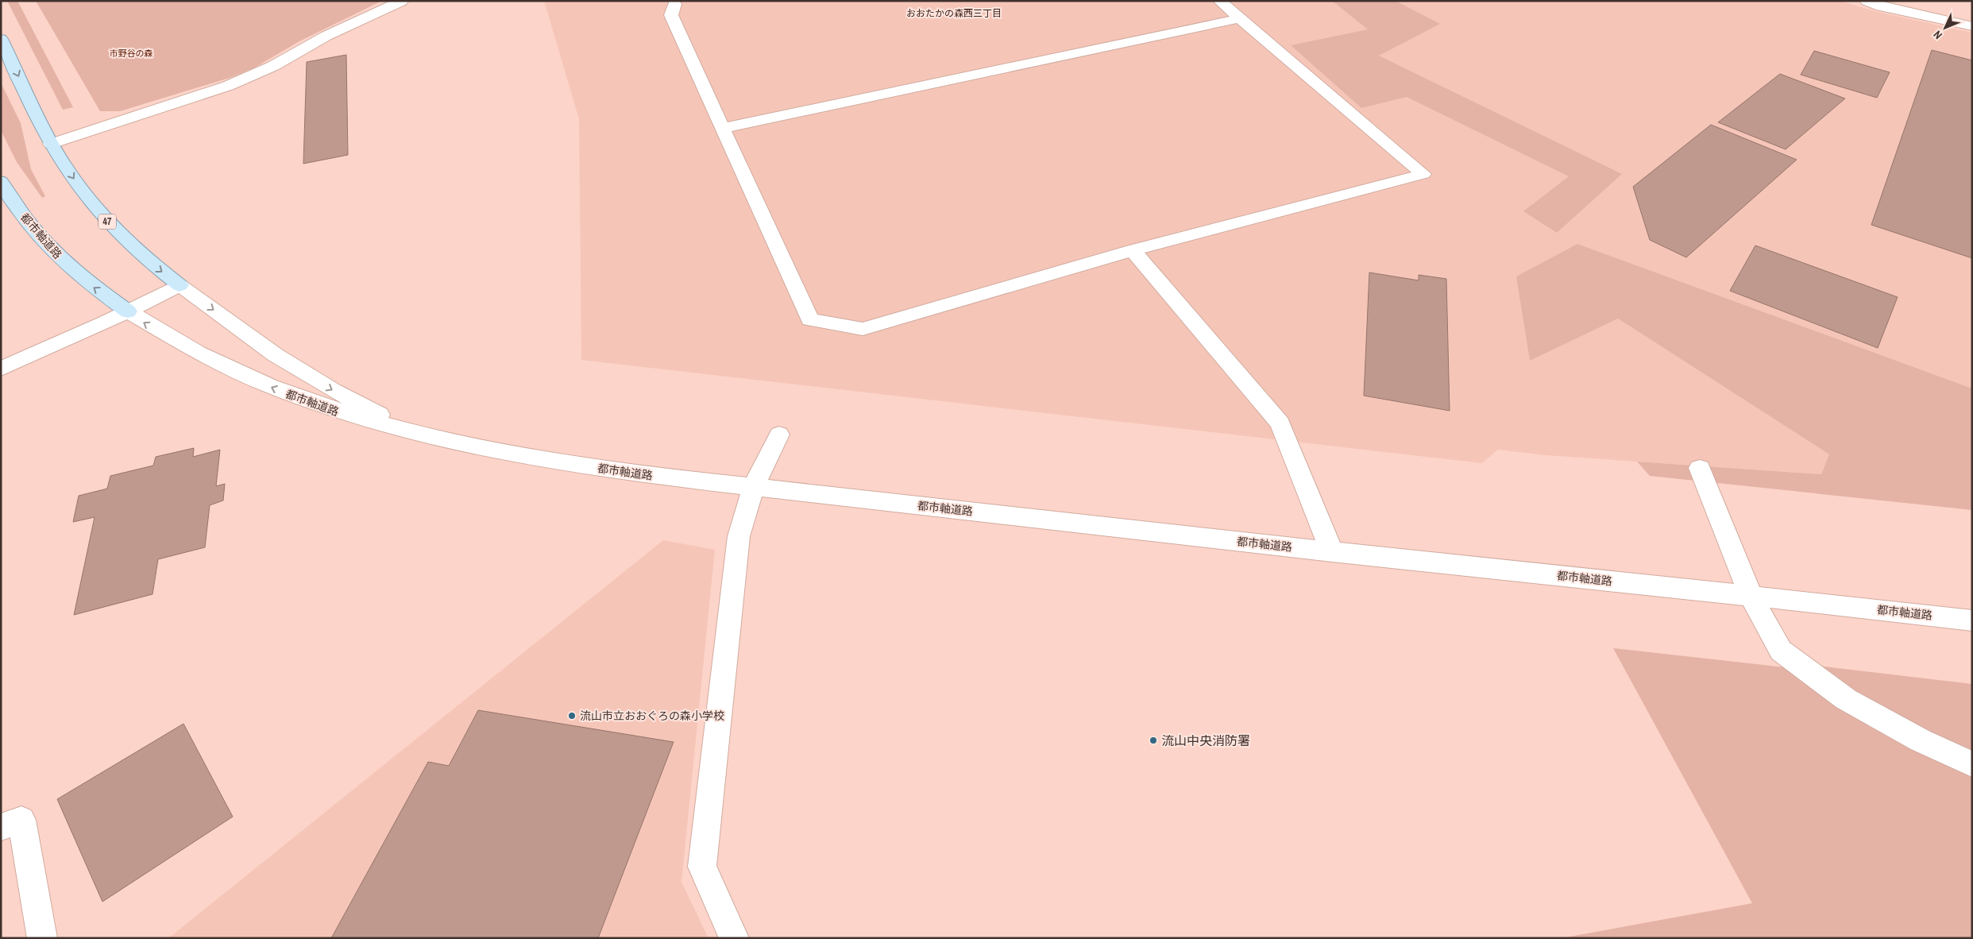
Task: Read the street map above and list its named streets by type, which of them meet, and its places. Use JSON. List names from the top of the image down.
{
  "streets": {
    "main road": ["47", "都市軸道路"]
  },
  "districts": ["おおたかの森西三丁目"],
  "parks": ["市野谷の森"],
  "places": ["流山市立おおぐろの森小学校", "流山中央消防署"],
  "north": "bottom left"
}
